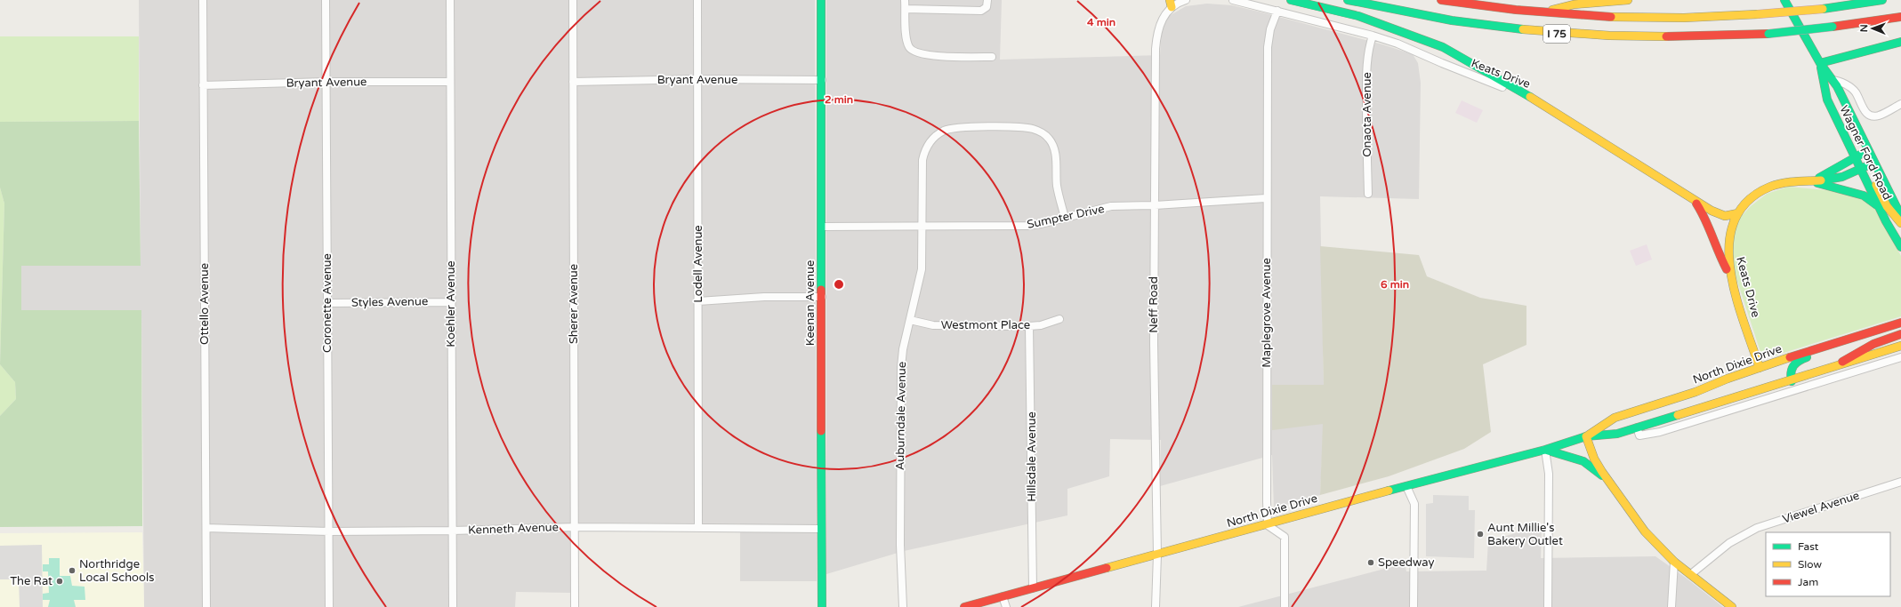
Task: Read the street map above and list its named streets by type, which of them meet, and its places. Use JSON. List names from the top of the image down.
{
  "streets": {
    "main road": [
      "I 75",
      "Keats Drive",
      "Wagner Ford Road",
      "Keenan Avenue",
      "North Dixie Drive"
    ],
    "street": [
      "Bryant Avenue",
      "Onaota Avenue",
      "Sumpter Drive",
      "Lodell Avenue",
      "Styles Avenue",
      "Coronette Avenue",
      "Ottello Avenue",
      "Koehler Avenue",
      "Sherer Avenue",
      "Neff Road",
      "Maplegrove Avenue",
      "Westmont Place",
      "Auburndale Avenue",
      "Hillsdale Avenue",
      "Viewel Avenue",
      "Kenneth Avenue"
    ]
  },
  "crossings": [
    ["Keats Drive", "Onaota Avenue"],
    ["Keats Drive", "Wagner Ford Road"],
    ["Keats Drive", "Maplegrove Avenue"],
    ["Keats Drive", "North Dixie Drive"],
    ["Bryant Avenue", "Lodell Avenue"],
    ["Bryant Avenue", "Coronette Avenue"],
    ["Bryant Avenue", "Keenan Avenue"],
    ["Bryant Avenue", "Ottello Avenue"],
    ["Bryant Avenue", "Koehler Avenue"],
    ["Bryant Avenue", "Sherer Avenue"],
    ["Sumpter Drive", "Keenan Avenue"],
    ["Sumpter Drive", "Neff Road"],
    ["Sumpter Drive", "Maplegrove Avenue"],
    ["Sumpter Drive", "Auburndale Avenue"],
    ["Lodell Avenue", "Kenneth Avenue"],
    ["Styles Avenue", "Coronette Avenue"],
    ["Styles Avenue", "Koehler Avenue"],
    ["Coronette Avenue", "Kenneth Avenue"],
    ["Keenan Avenue", "Kenneth Avenue"],
    ["Ottello Avenue", "Kenneth Avenue"],
    ["Koehler Avenue", "Kenneth Avenue"],
    ["Sherer Avenue", "Kenneth Avenue"],
    ["Neff Road", "North Dixie Drive"],
    ["Maplegrove Avenue", "North Dixie Drive"],
    ["Westmont Place", "Auburndale Avenue"],
    ["Westmont Place", "Hillsdale Avenue"],
    ["North Dixie Drive", "Hillsdale Avenue"]
  ],
  "places": [
    "Aunt Millie's Bakery Outlet",
    "Speedway",
    "Northridge Local Schools",
    "The Rat"
  ],
  "legend": ["Fast", "Slow", "Jam"],
  "north": "left",
  "rings": ["4 min", "2 min", "6 min"]
}
